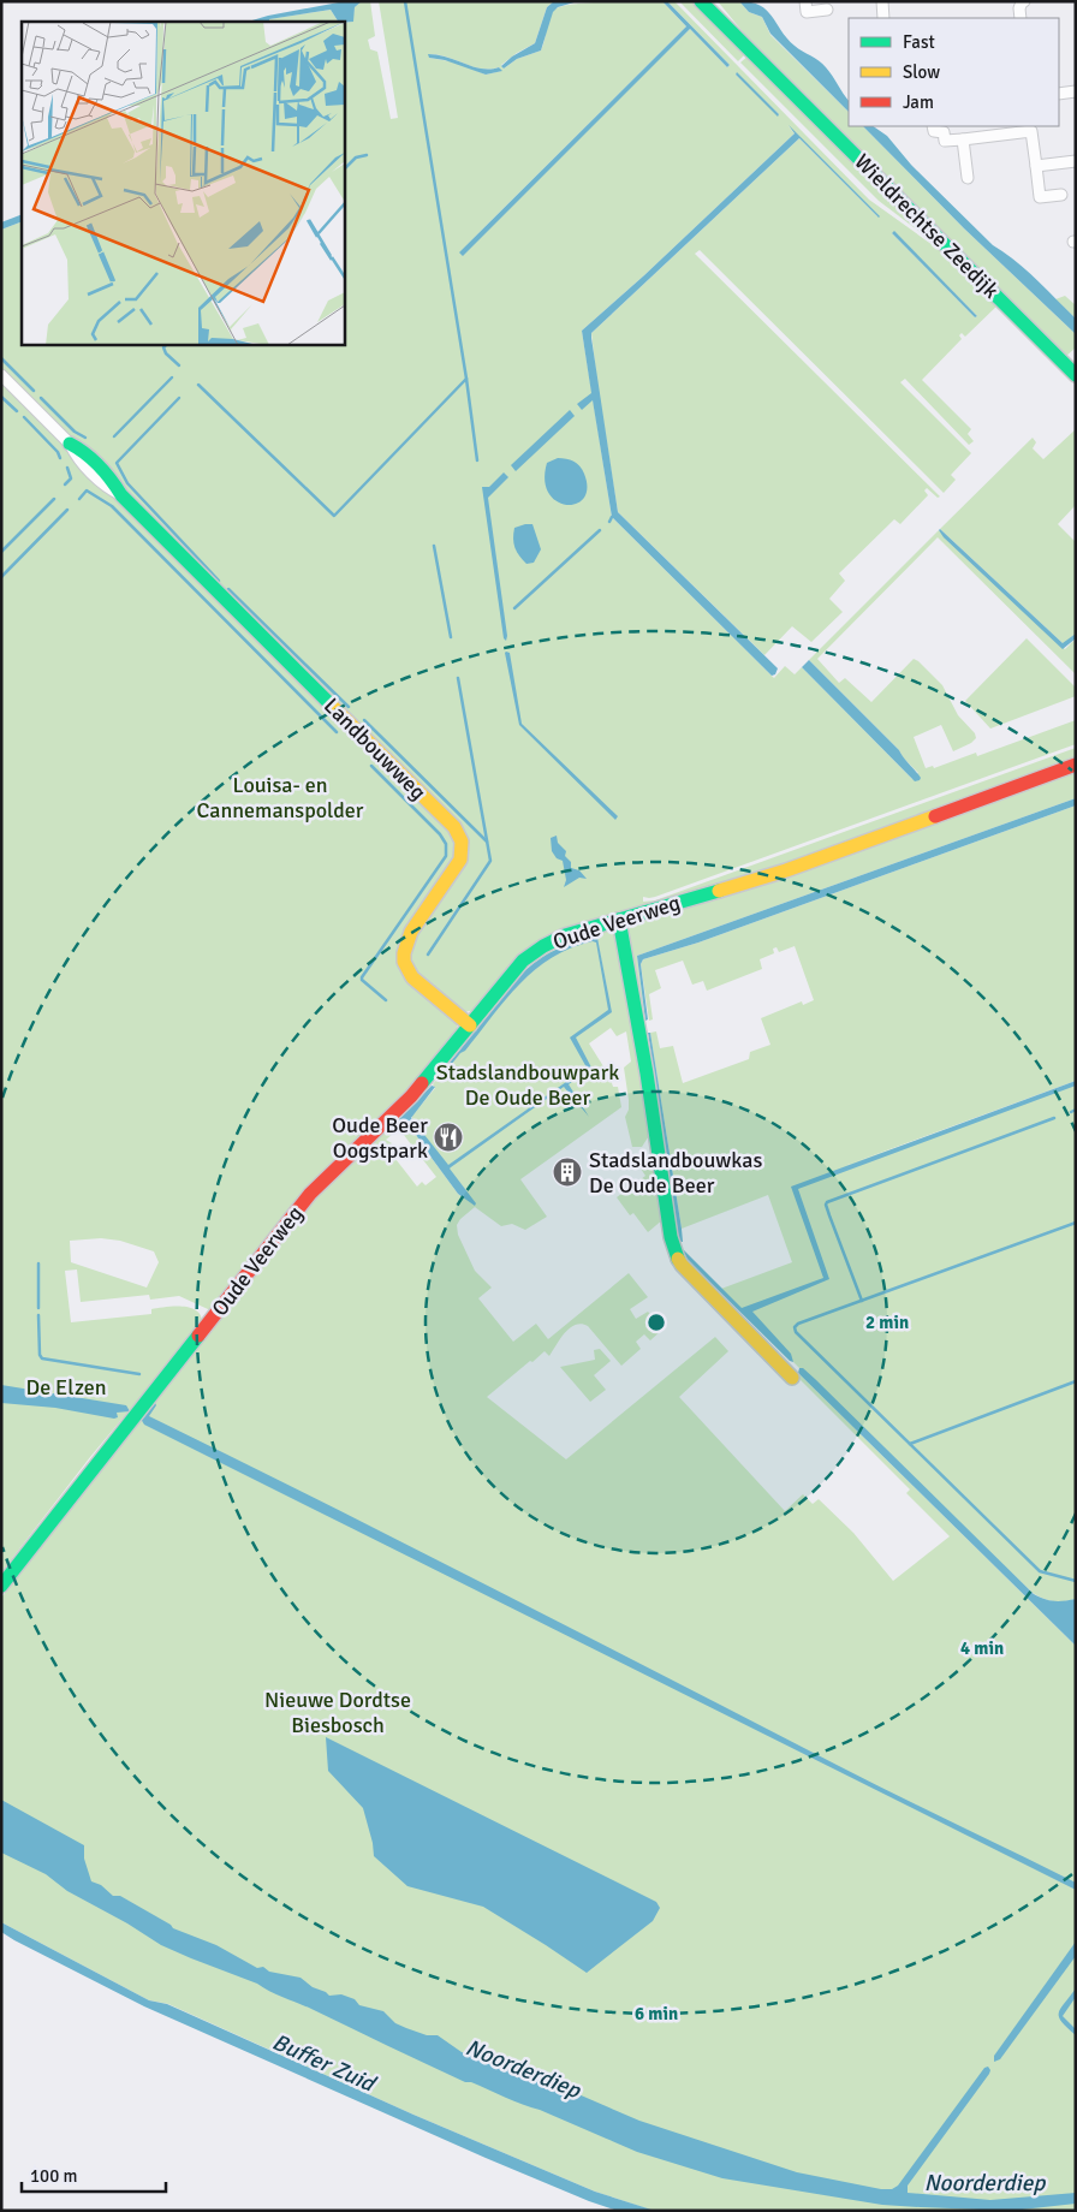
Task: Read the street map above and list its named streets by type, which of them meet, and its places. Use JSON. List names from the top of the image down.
{
  "streets": {
    "street": ["Wieldrechtse Zeedijk", "Landbouwweg", "Oude Veerweg"]
  },
  "crossings": [
    ["Landbouwweg", "Oude Veerweg"]
  ],
  "water": ["Buffer Zuid", "Noorderdiep"],
  "parks": [
    "Louisa- en Cannemanspolder",
    "Stadslandbouwpark De Oude Beer",
    "De Elzen",
    "Nieuwe Dordtse Biesbosch"
  ],
  "places": {
    "restaurant": ["Oude Beer Oogstpark"],
    "building": ["Stadslandbouwkas De Oude Beer"]
  },
  "legend": ["Fast", "Slow", "Jam"],
  "scale_bar": "100 m",
  "rings": ["2 min", "4 min", "6 min"]
}
